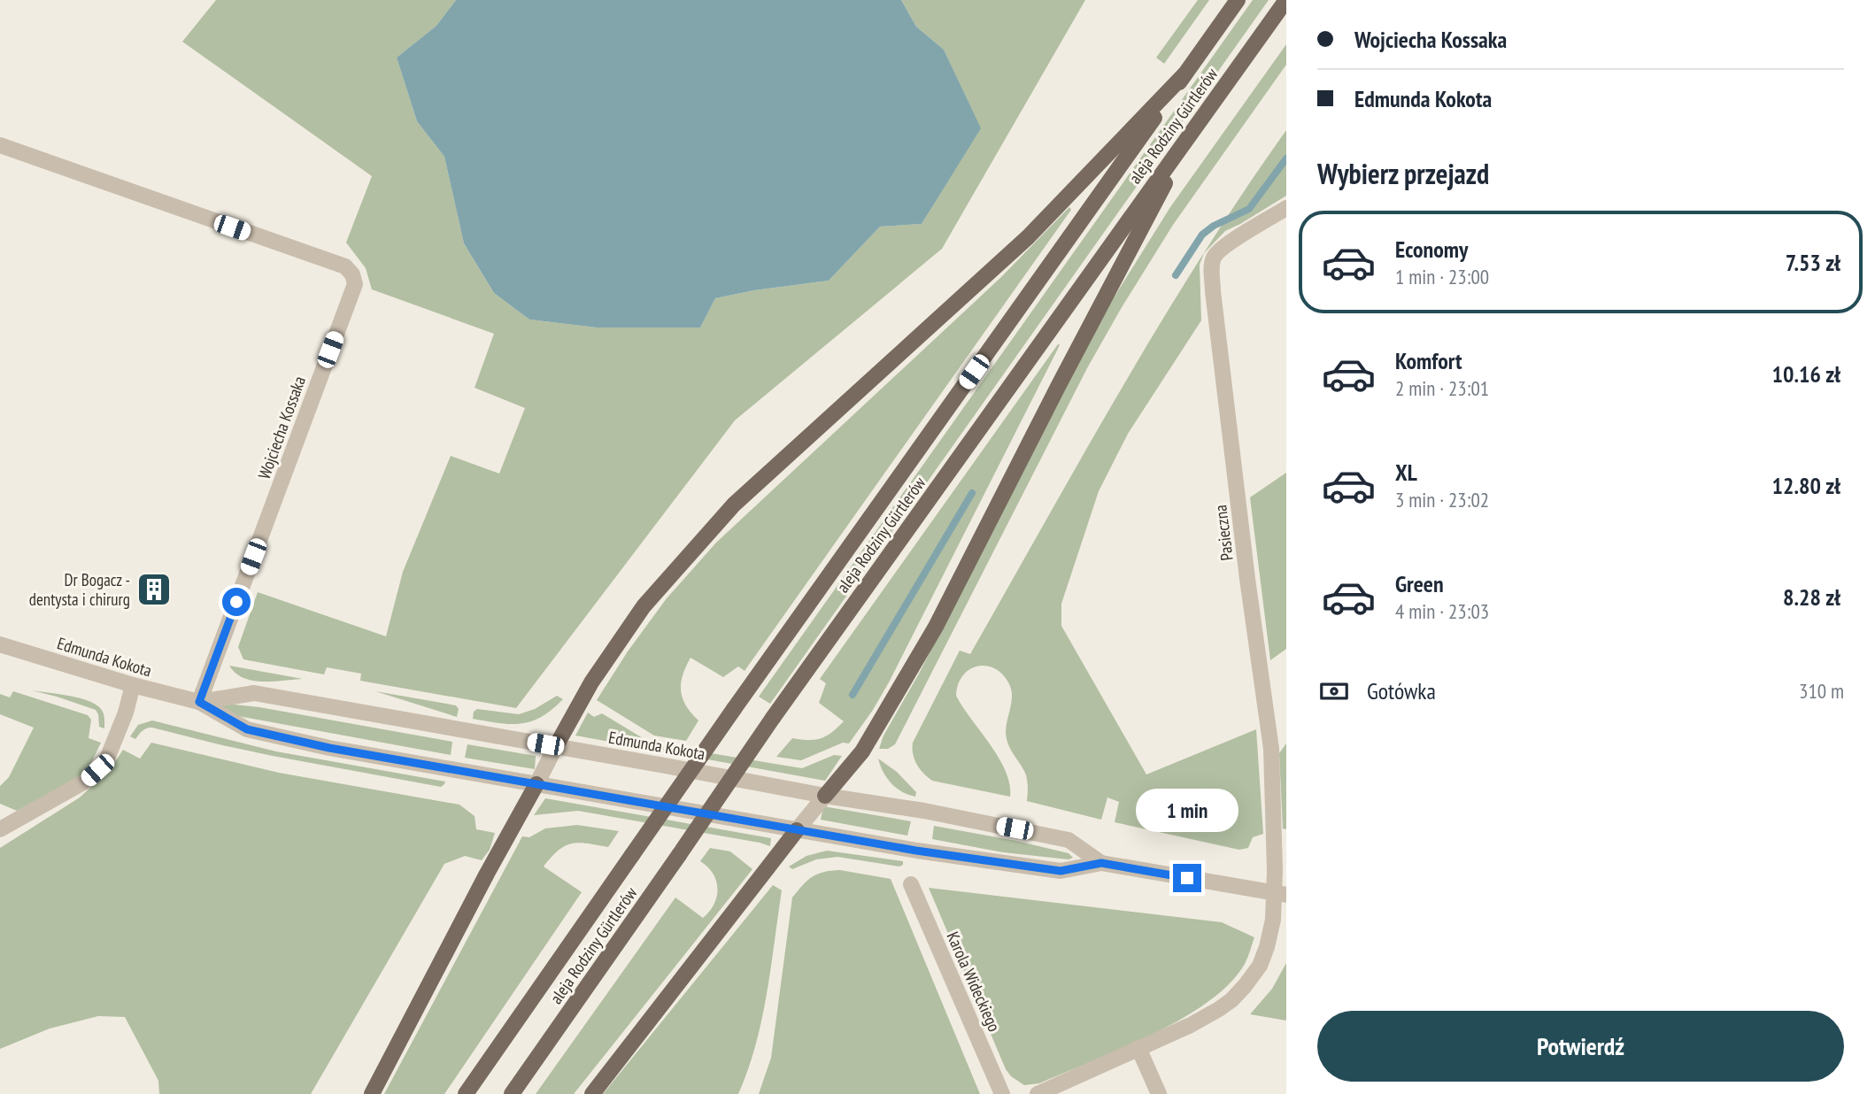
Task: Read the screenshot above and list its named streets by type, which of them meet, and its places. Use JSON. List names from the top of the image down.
{
  "streets": {
    "main road": ["aleja Rodziny Gürtlerów"],
    "street": [
      "Wojciecha Kossaka",
      "Pasieczna",
      "Edmunda Kokota",
      "Karola Wideckiego"
    ]
  },
  "crossings": [
    ["Wojciecha Kossaka", "Edmunda Kokota"],
    ["Pasieczna", "Edmunda Kokota"]
  ],
  "places": {
    "building": ["Dr Bogacz - dentysta i chirurg"]
  },
  "page": {
    "banner": ["Wojciecha Kossaka", "Edmunda Kokota"],
    "heading": "Wybierz przejazd",
    "list": [
      {
        "name": "Economy",
        "note": "1 min · 23:00",
        "value": "7.53 zł"
      },
      {
        "name": "Komfort",
        "note": "2 min · 23:01",
        "value": "10.16 zł"
      },
      {
        "name": "XL",
        "note": "3 min · 23:02",
        "value": "12.80 zł"
      },
      {
        "name": "Green",
        "note": "4 min · 23:03",
        "value": "8.28 zł"
      }
    ],
    "pay": ["Gotówka", "310 m"],
    "bubble": "1 min",
    "buttons": "Potwierdź"
  }
}
